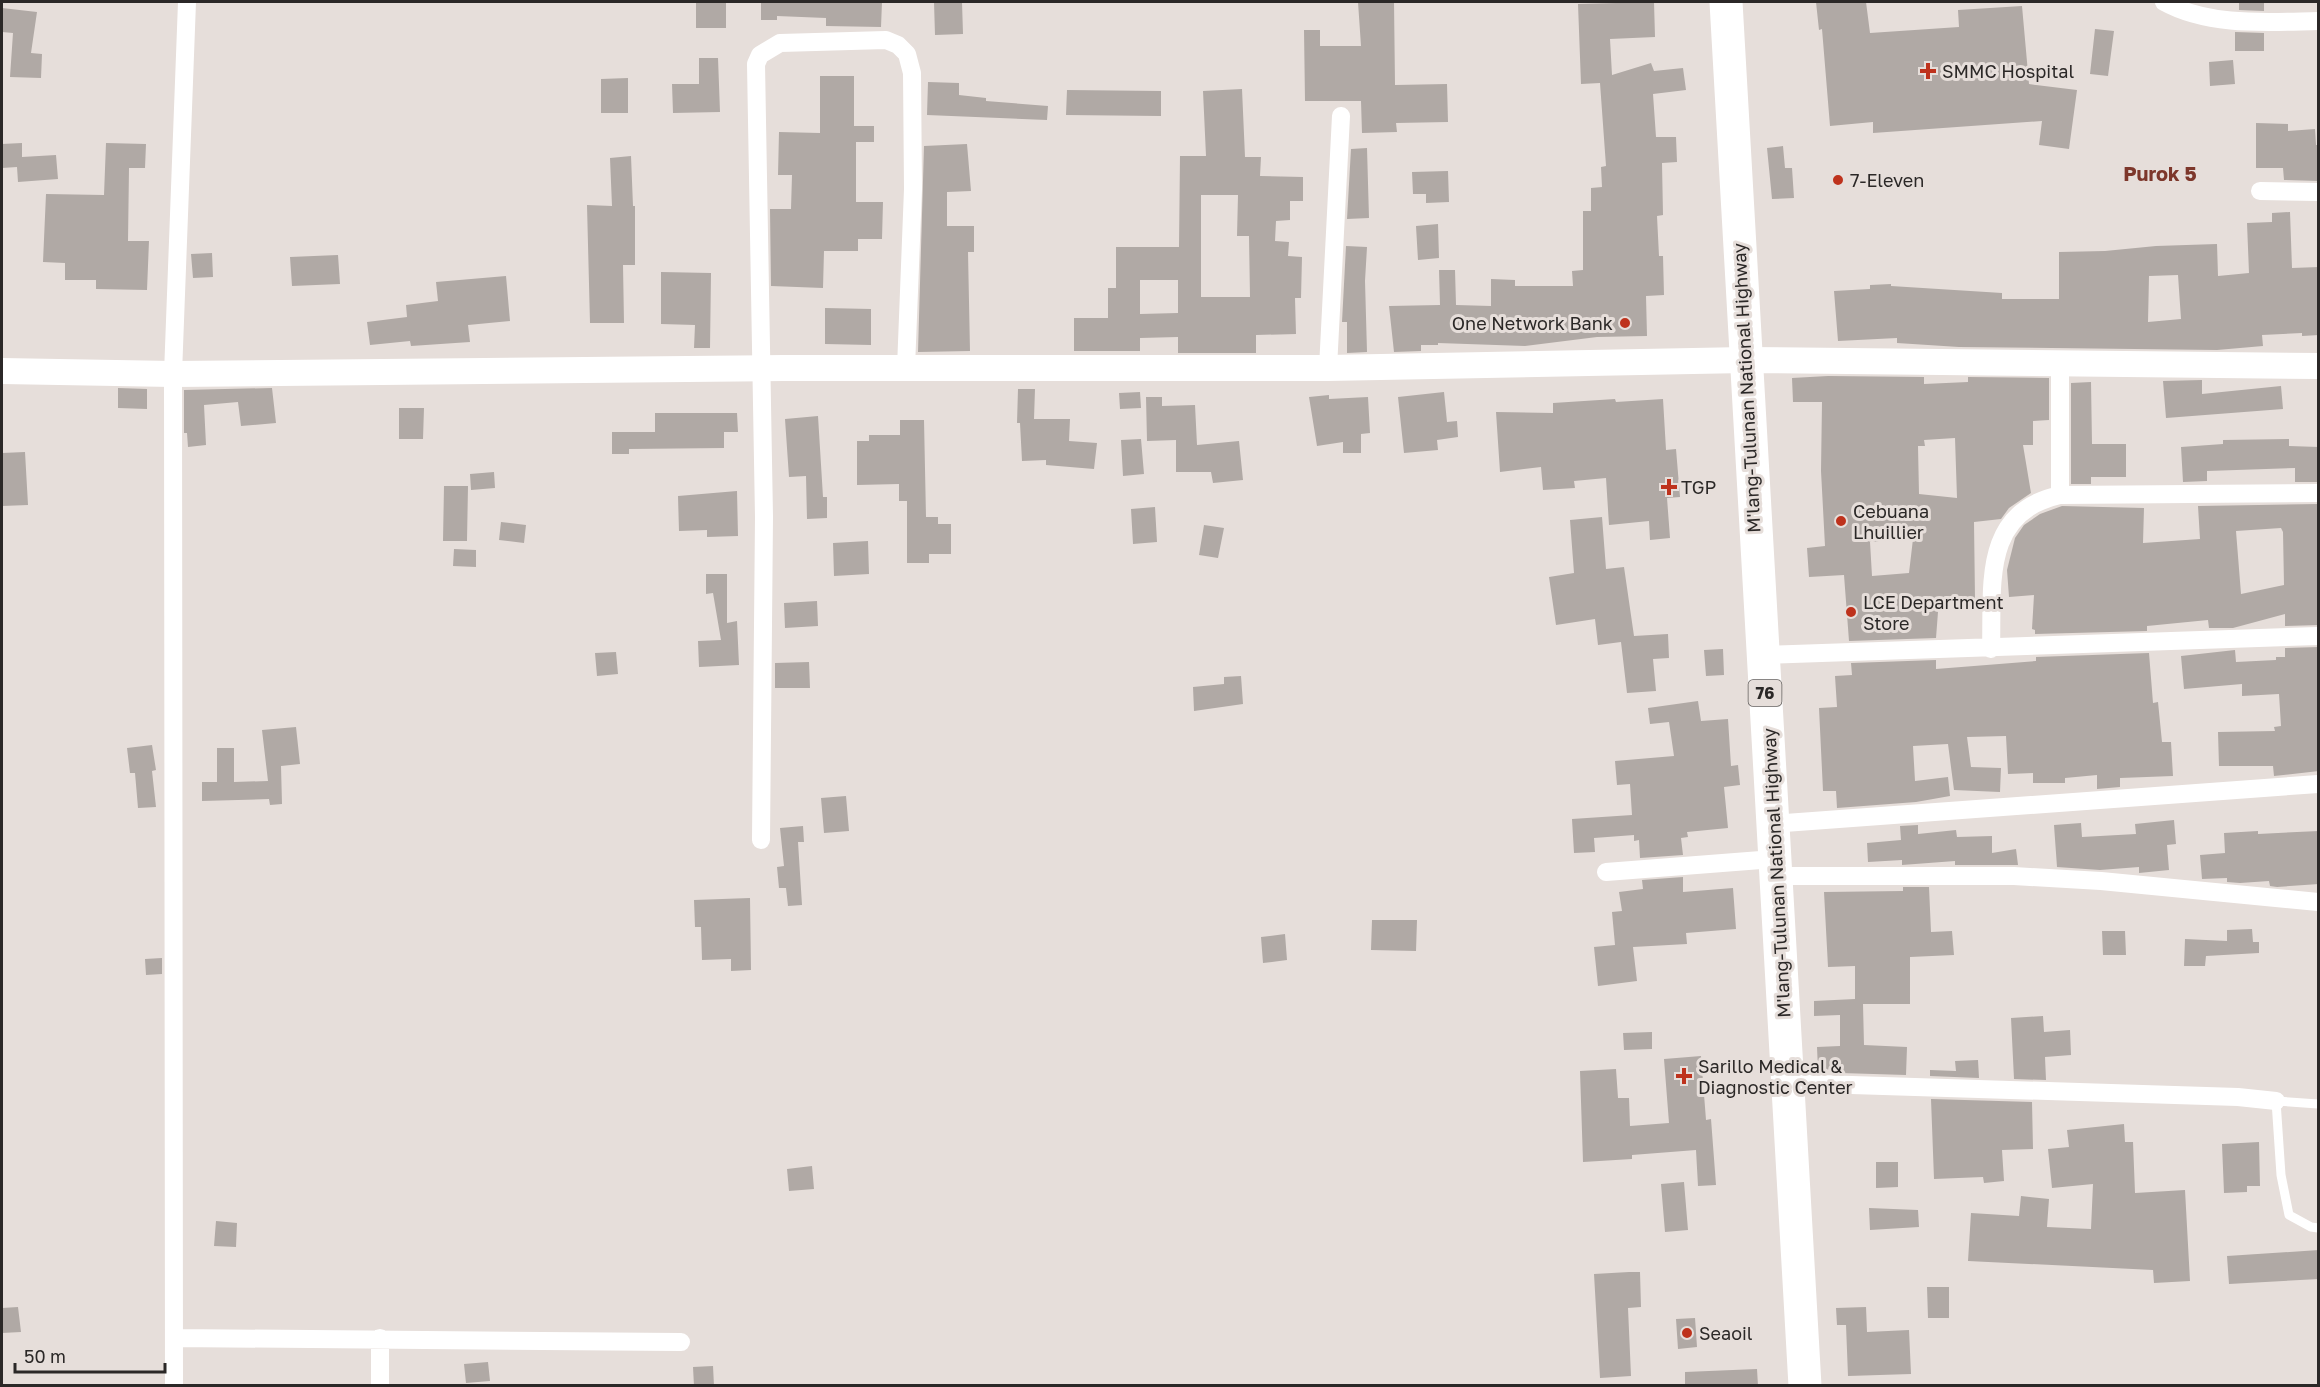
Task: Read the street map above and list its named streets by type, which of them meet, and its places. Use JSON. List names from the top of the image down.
{
  "streets": {
    "highway": ["M'lang-Tulunan National Highway", "76"]
  },
  "districts": ["Purok 5"],
  "places": {
    "health": ["SMMC Hospital", "TGP", "Sarillo Medical & Diagnostic Center"],
    "other": [
      "7-Eleven",
      "One Network Bank",
      "Cebuana Lhuillier",
      "LCE Department Store",
      "Seaoil"
    ]
  },
  "scale_bar": "50 m"
}
